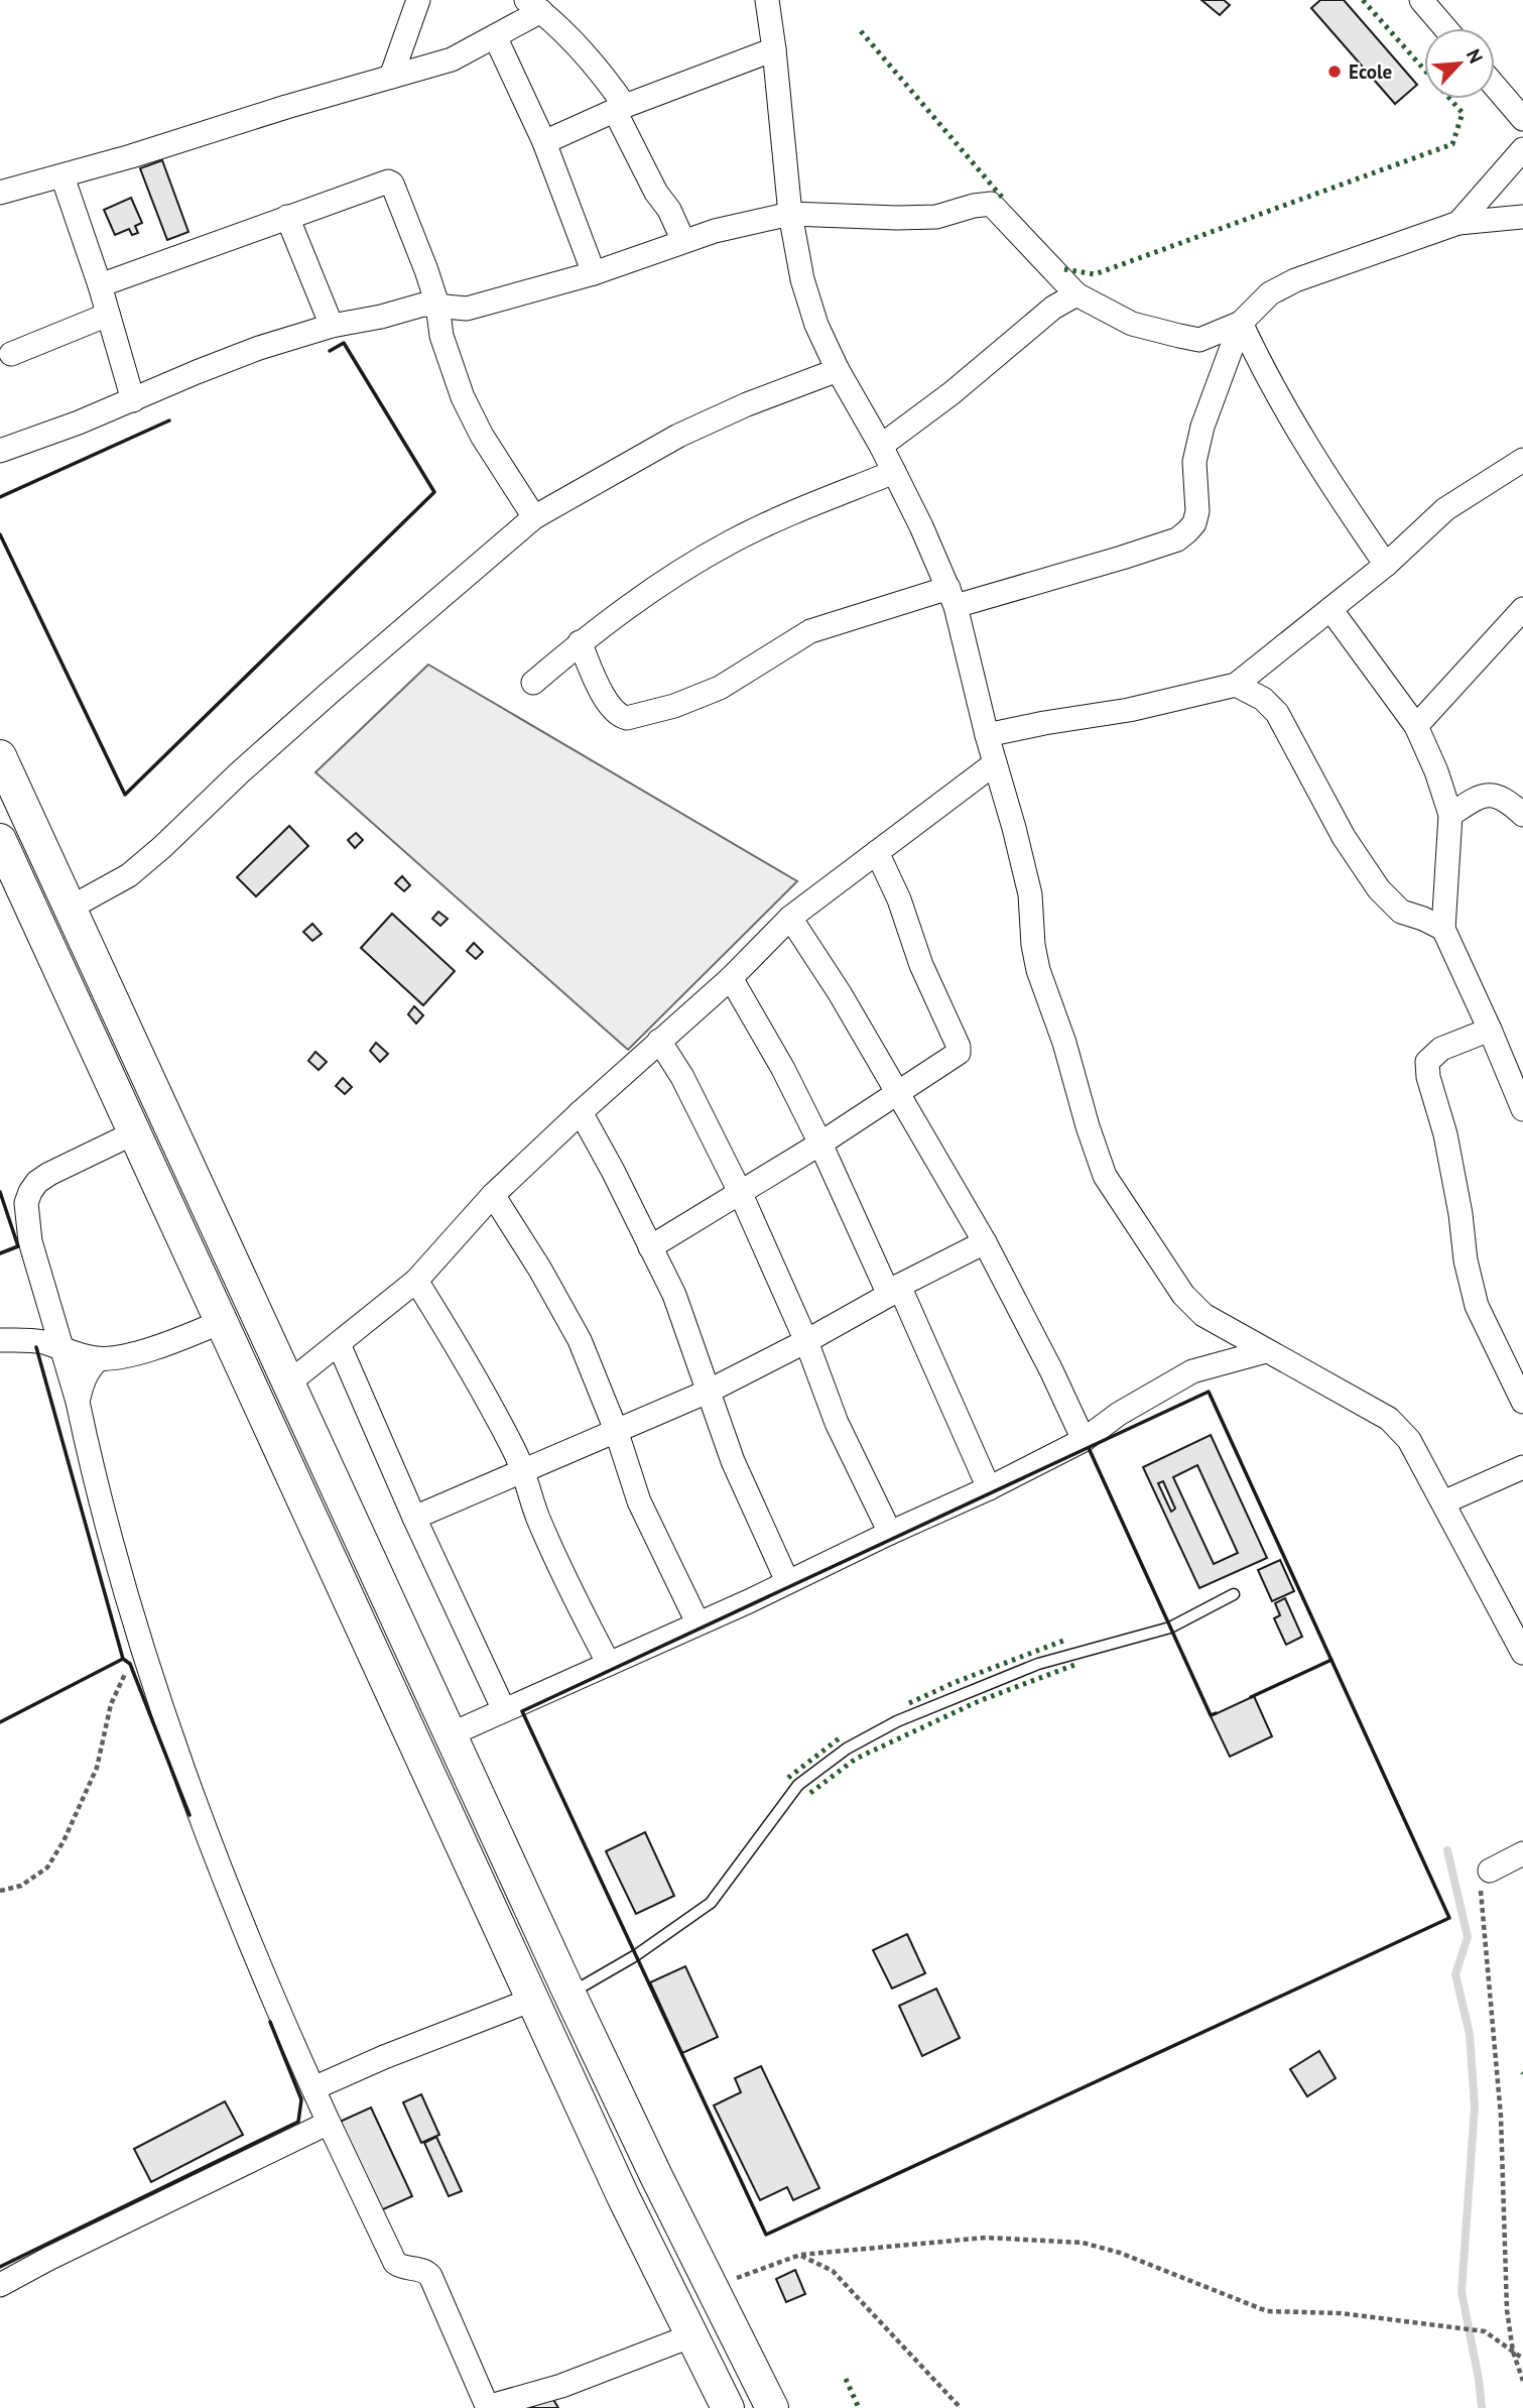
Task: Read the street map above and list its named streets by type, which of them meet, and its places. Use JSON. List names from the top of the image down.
{
  "places": ["Ecole"],
  "north": "top right"
}
